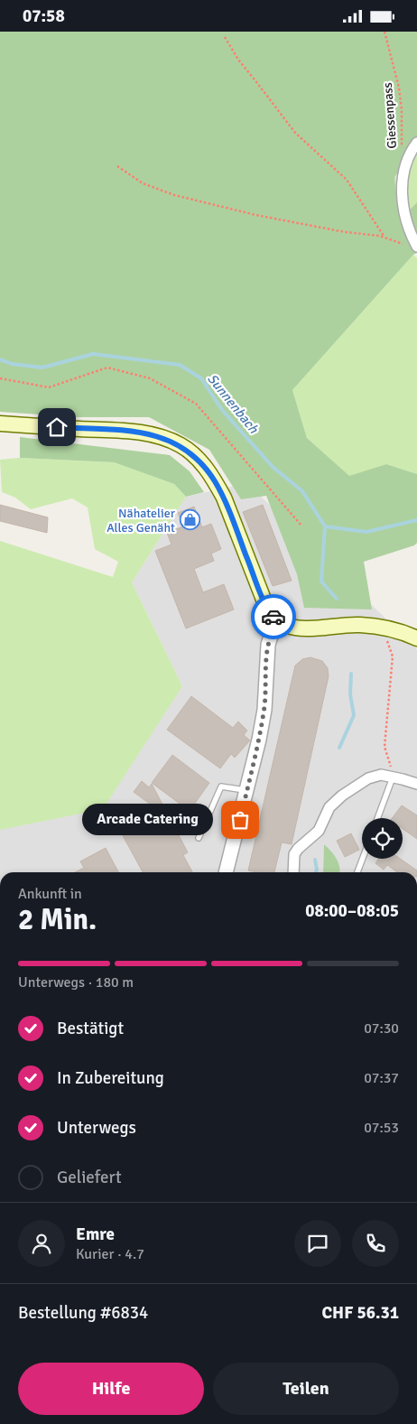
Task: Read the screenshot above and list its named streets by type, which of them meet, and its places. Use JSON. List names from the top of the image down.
{
  "streets": {
    "path": ["Giessenpass"]
  },
  "water": ["Sunnenbach"],
  "places": {
    "shop": ["Nähatelier Alles Genäht"],
    "other": ["Arcade Catering"]
  },
  "page": {
    "status": "07:58",
    "bubble": "Arcade Catering",
    "heading": ["2 Min.", "Ankunft in", "08:00–08:05"],
    "panel": [
      "Emre",
      "Kurier · 4.7",
      "Bestellung #6834",
      "CHF 56.31"
    ],
    "bar": "Unterwegs · 180 m",
    "list": [
      ["Bestätigt", "07:30"],
      ["In Zubereitung", "07:37"],
      ["Unterwegs", "07:53"],
      "Geliefert"
    ],
    "buttons": ["Hilfe", "Teilen"]
  }
}
